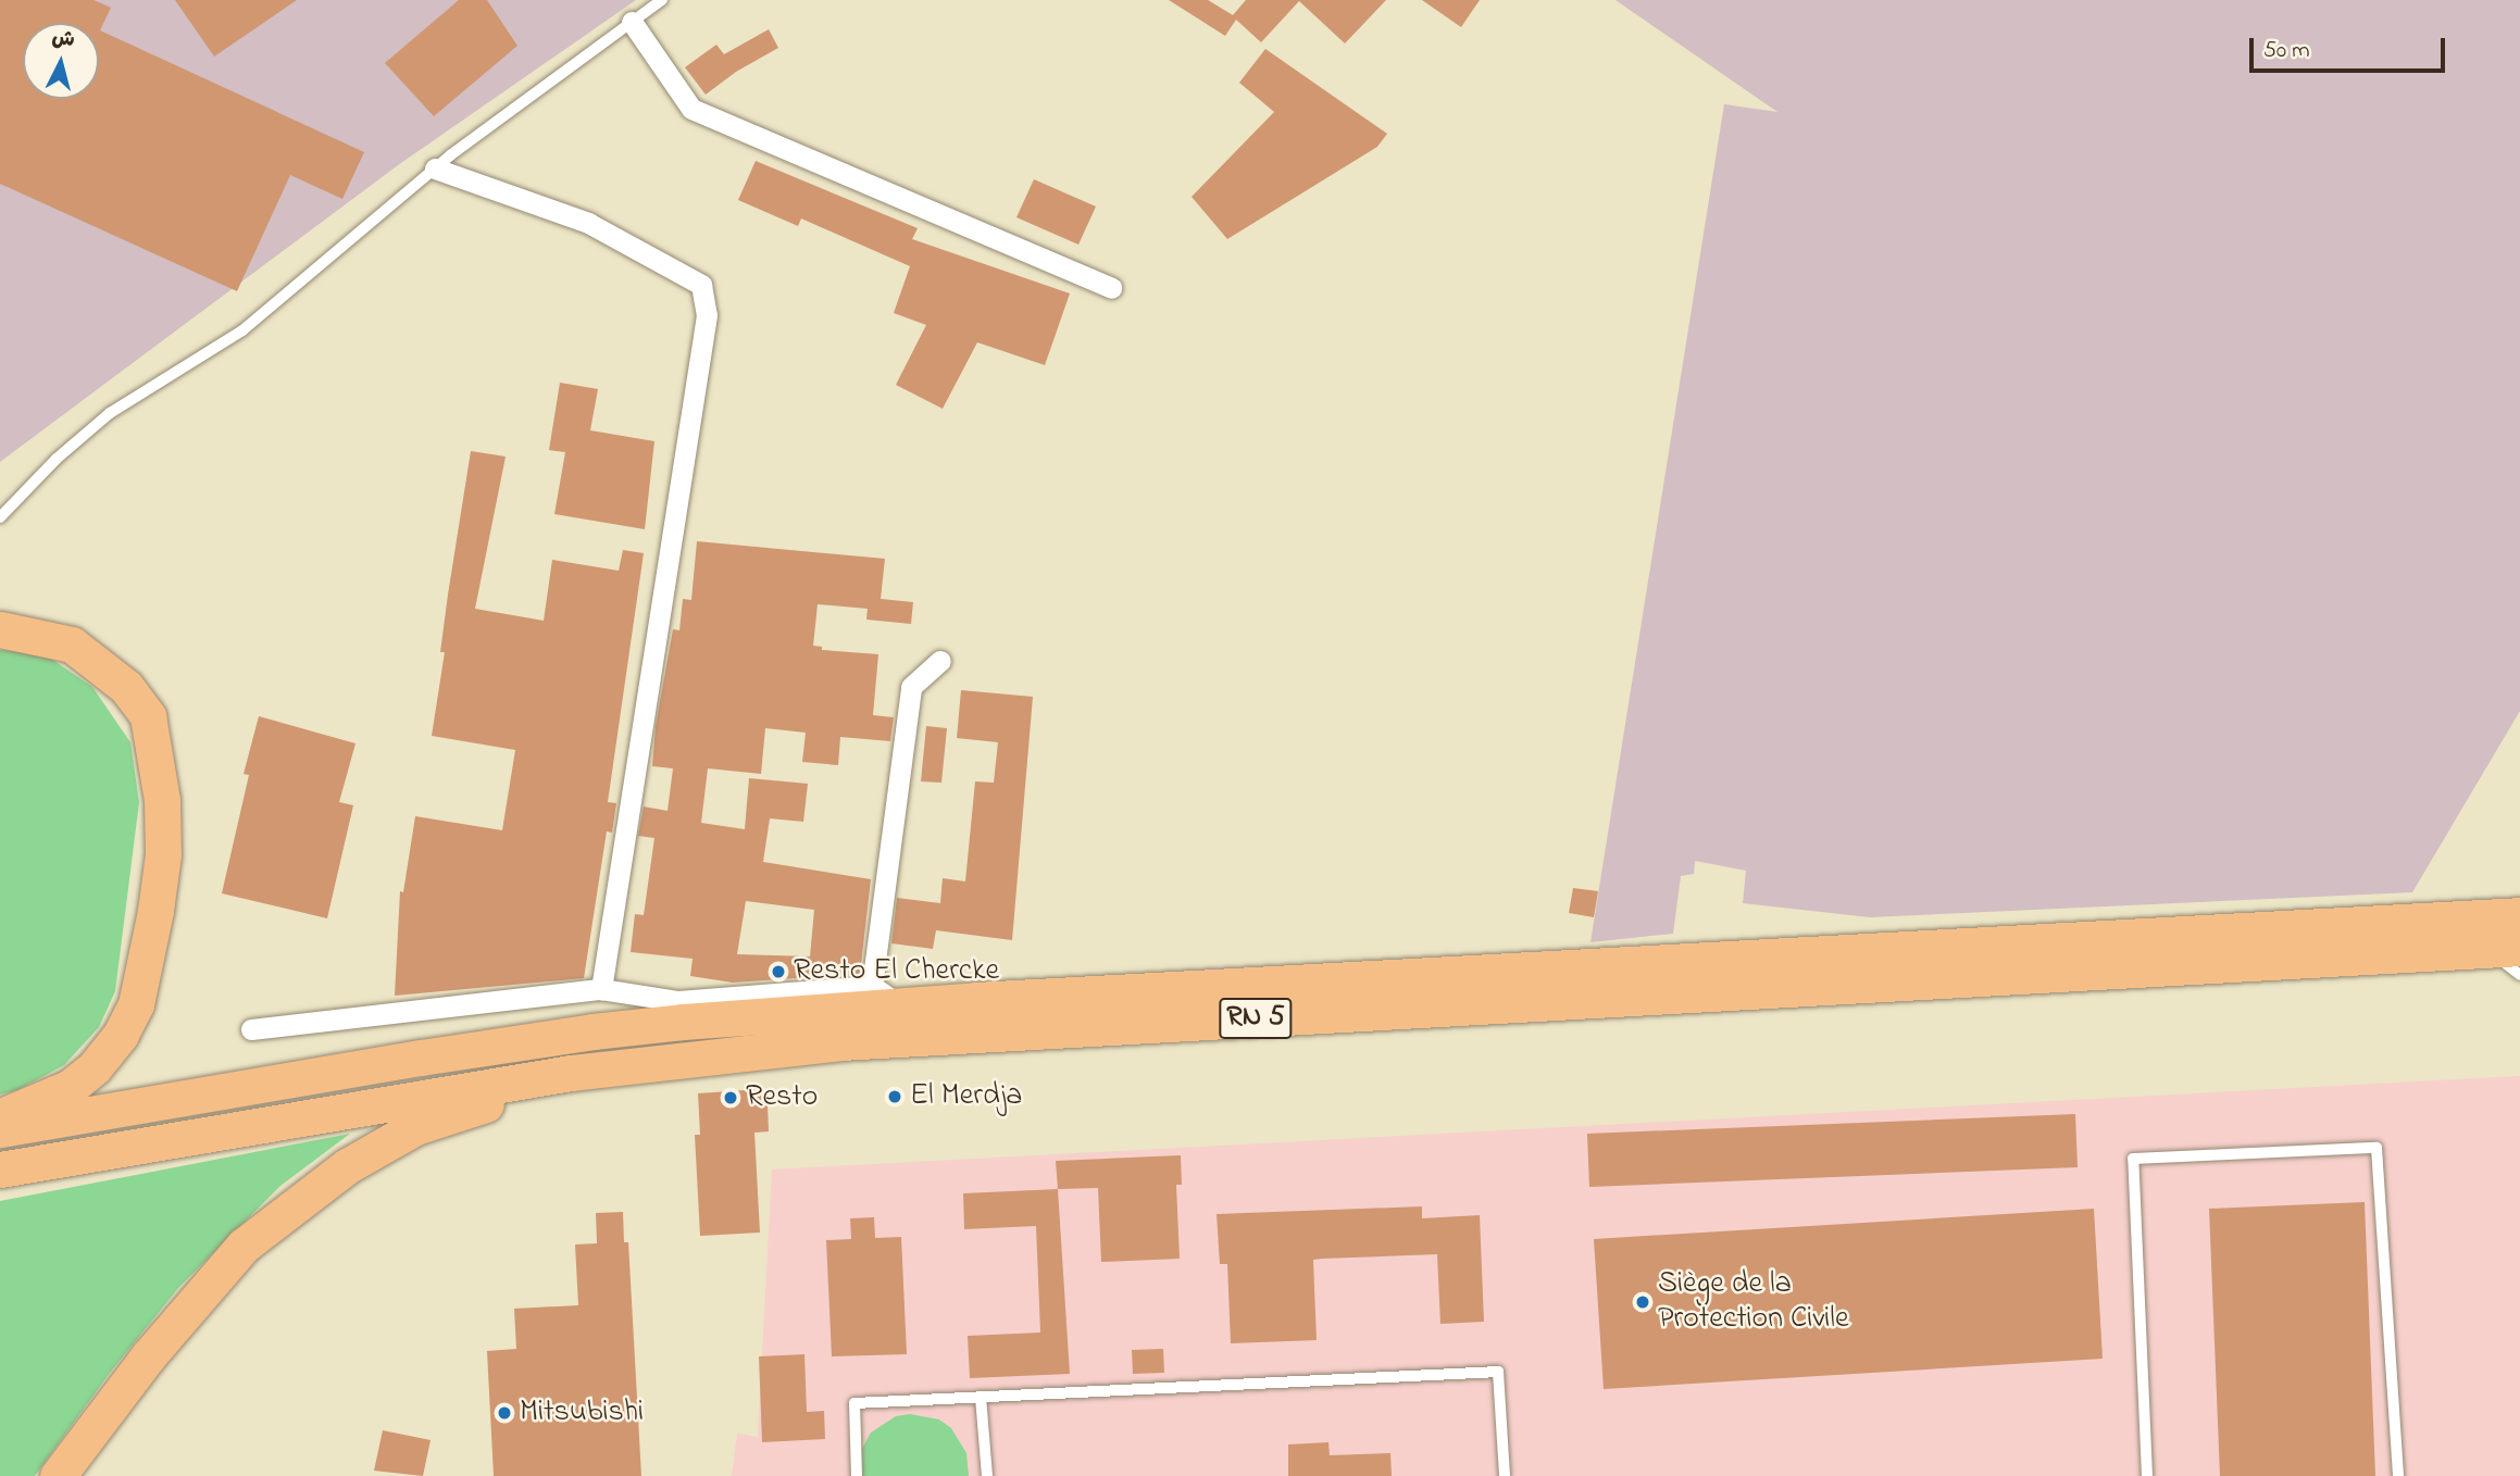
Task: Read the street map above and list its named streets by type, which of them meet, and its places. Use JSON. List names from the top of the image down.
{
  "streets": {
    "highway": ["RN 5"]
  },
  "places": [
    "Resto El Chercke",
    "El Merdja",
    "Resto",
    "Siège de la Protection Civile",
    "Mitsubishi"
  ],
  "scale_bar": "50 m",
  "north": "top"
}
